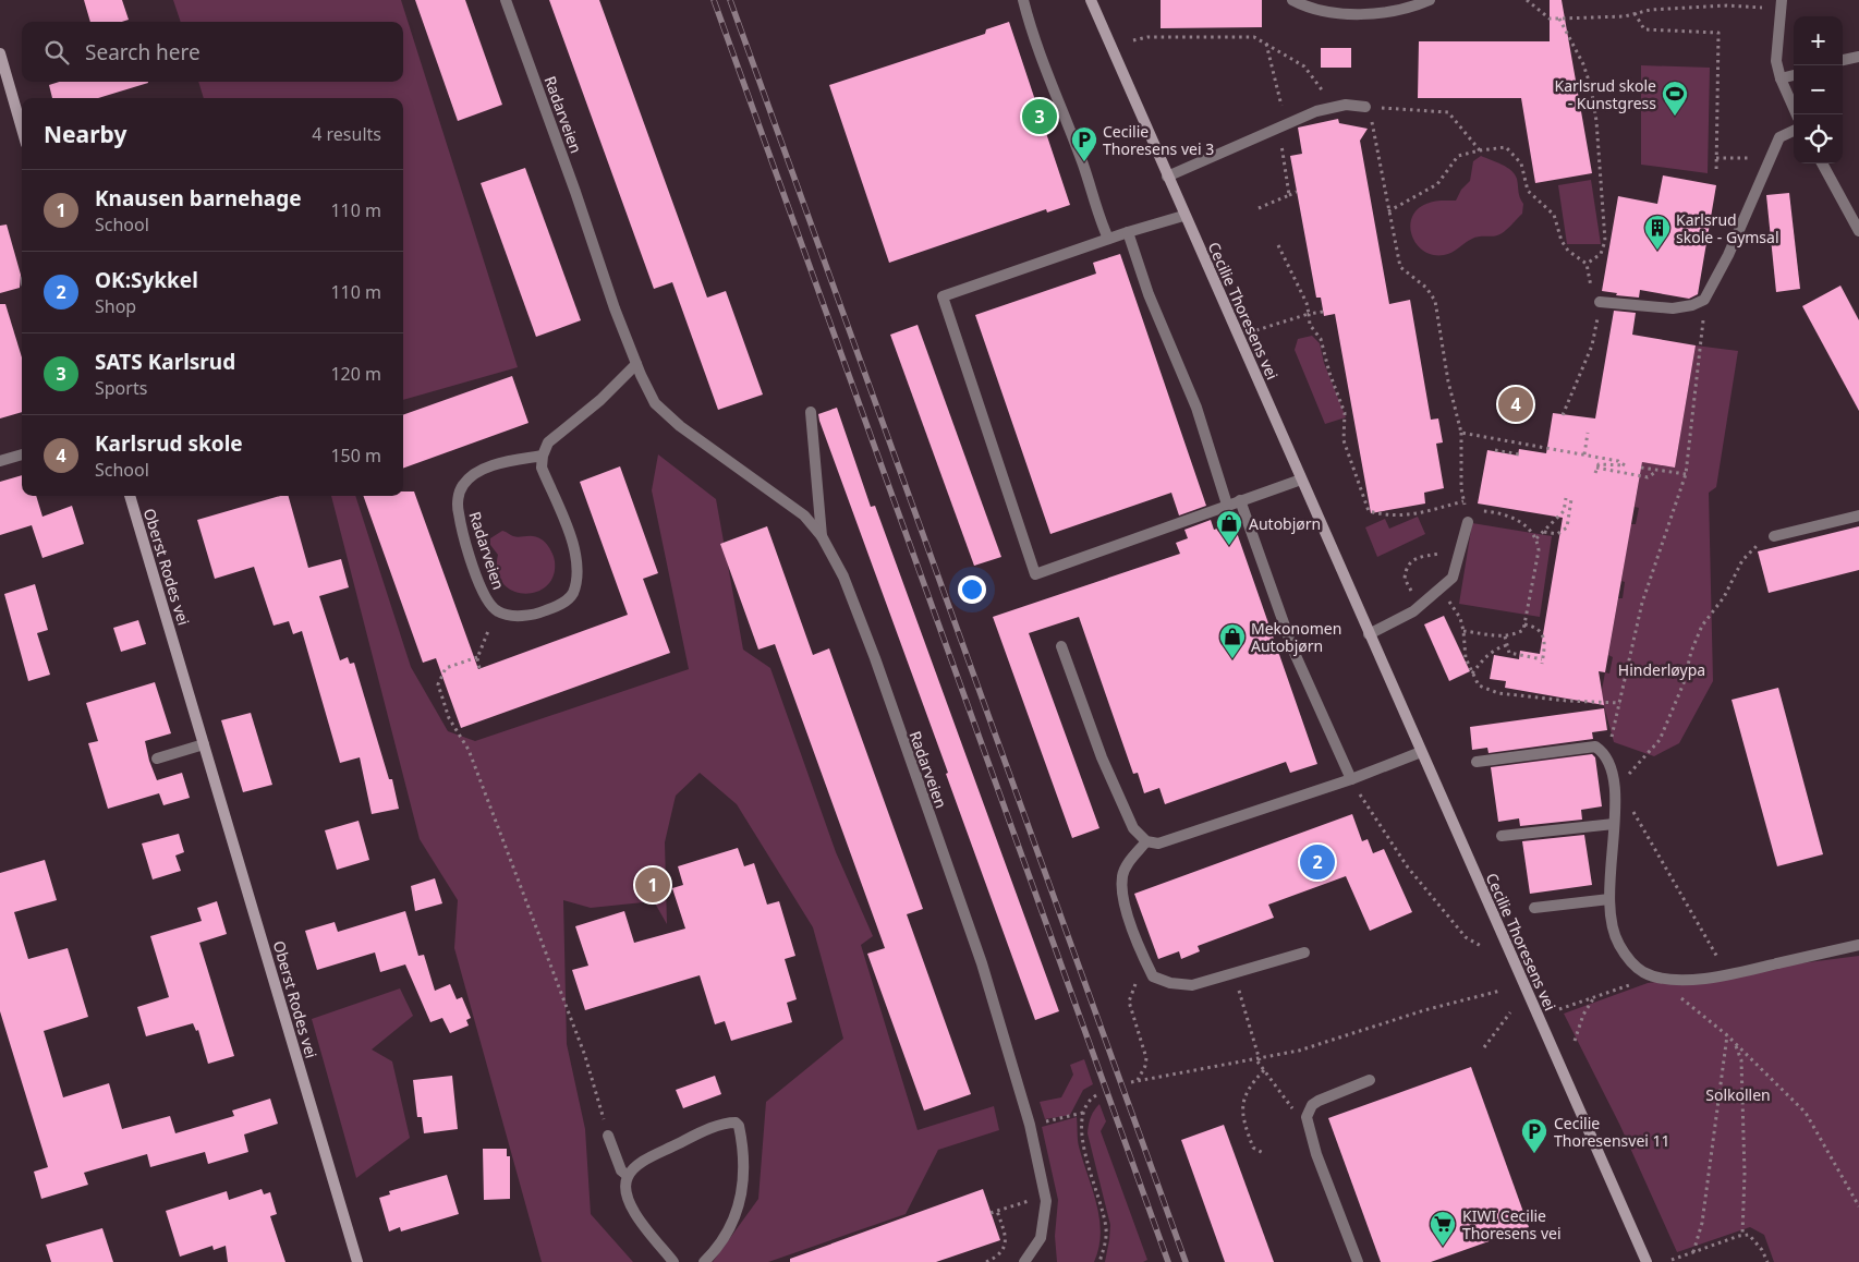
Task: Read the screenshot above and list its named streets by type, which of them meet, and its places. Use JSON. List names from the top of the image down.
{
  "streets": {
    "street": ["Radarveien", "Cecilie Thoresens vei", "Oberst Rodes vei"]
  },
  "parks": ["Hinderløypa", "Solkollen"],
  "places": {
    "sports": ["Karlsrud skole - Kunstgress"],
    "parking": ["Cecilie Thoresens vei 3", "Cecilie Thoresensvei 11"],
    "building": ["Karlsrud skole - Gymsal"],
    "shop": ["Autobjørn", "Mekonomen Autobjørn"],
    "supermarket": ["KIWI Cecilie Thoresens vei"]
  },
  "page": {
    "map_buttons": ["+", "−"],
    "search": "Search here",
    "pins": [
      "3",
      "4",
      "2",
      "1"
    ],
    "heading": ["Nearby", "4 results"],
    "list": [
      {
        "mark": "1",
        "name": "Knausen barnehage",
        "note": "School",
        "value": "110 m"
      },
      {
        "mark": "2",
        "name": "OK:Sykkel",
        "note": "Shop",
        "value": "110 m"
      },
      {
        "mark": "3",
        "name": "SATS Karlsrud",
        "note": "Sports",
        "value": "120 m"
      },
      {
        "mark": "4",
        "name": "Karlsrud skole",
        "note": "School",
        "value": "150 m"
      }
    ]
  }
}
